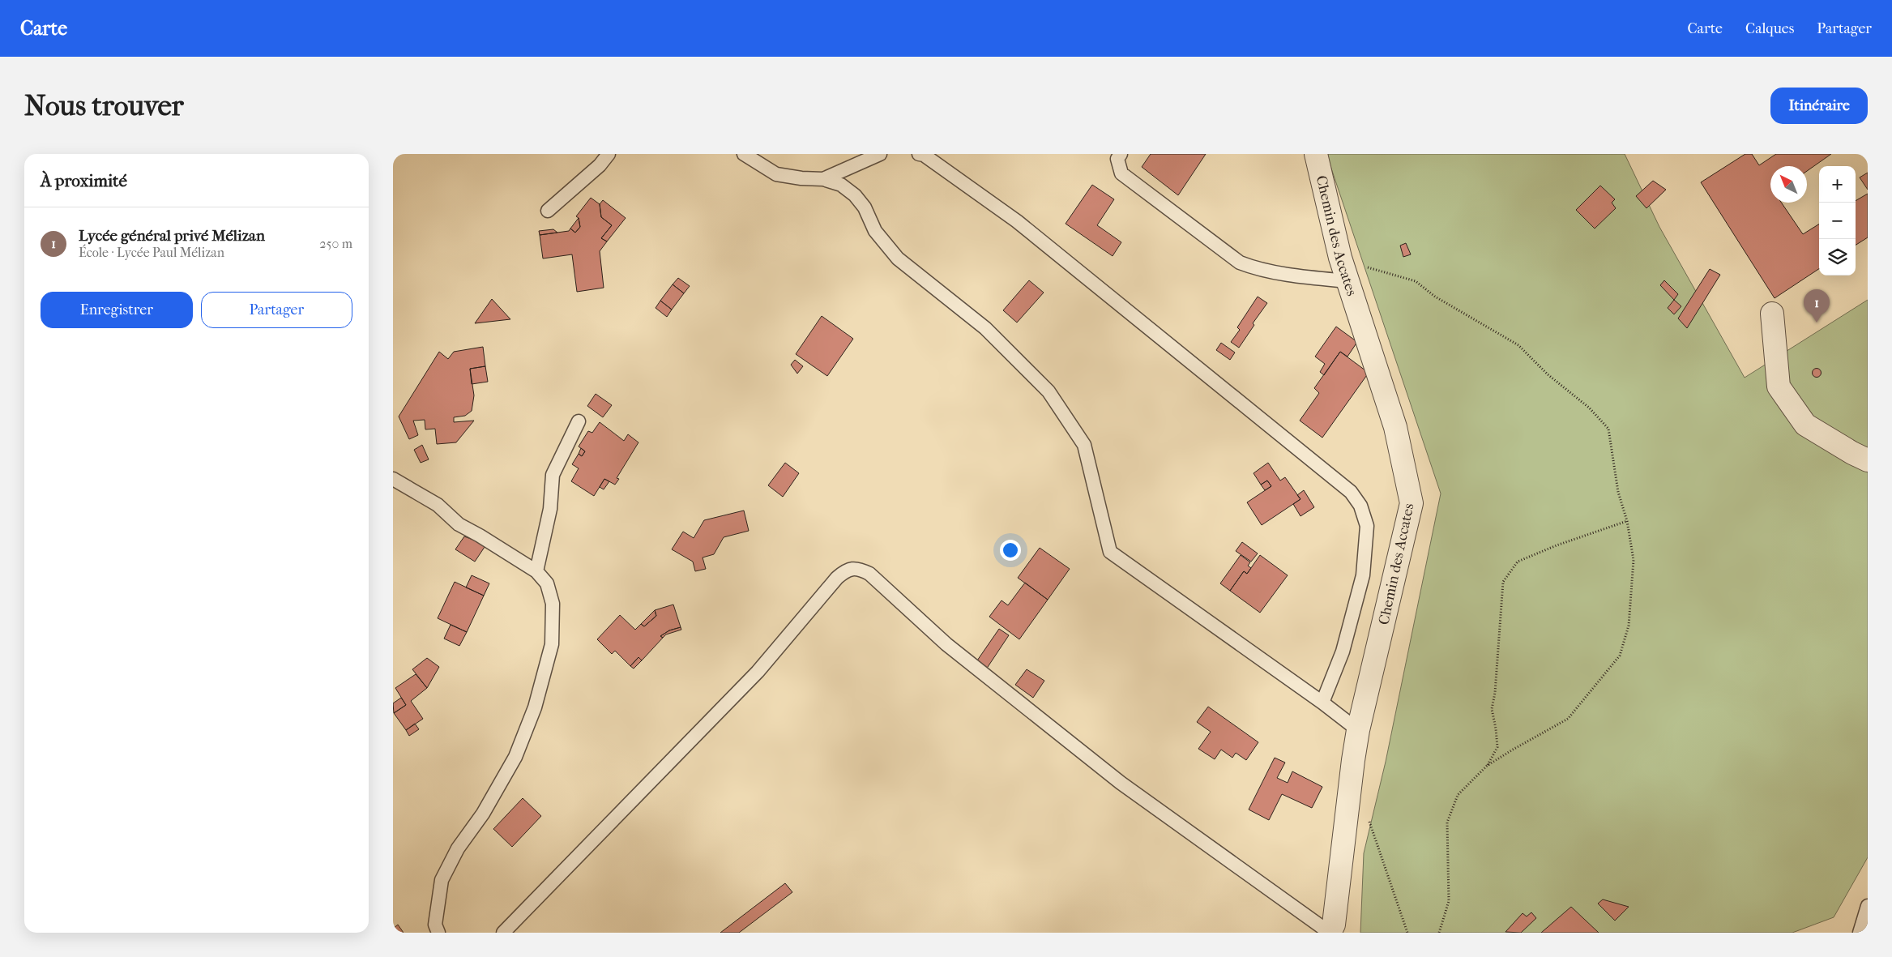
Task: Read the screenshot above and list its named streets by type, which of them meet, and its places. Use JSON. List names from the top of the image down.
{
  "streets": {
    "street": ["Chemin des Accates"]
  },
  "north": "top left",
  "page": {
    "header": "Carte",
    "nav": ["Carte", "Calques", "Partager"],
    "buttons": [
      "Itinéraire",
      ["Enregistrer", "Partager"]
    ],
    "title": "Nous trouver",
    "heading": "À proximité",
    "map_buttons": ["+", "−"],
    "list": [
      {
        "mark": "1",
        "name": "Lycée général privé Mélizan",
        "note": "École · Lycée Paul Mélizan",
        "value": "250 m"
      }
    ],
    "pins": "1"
  }
}
